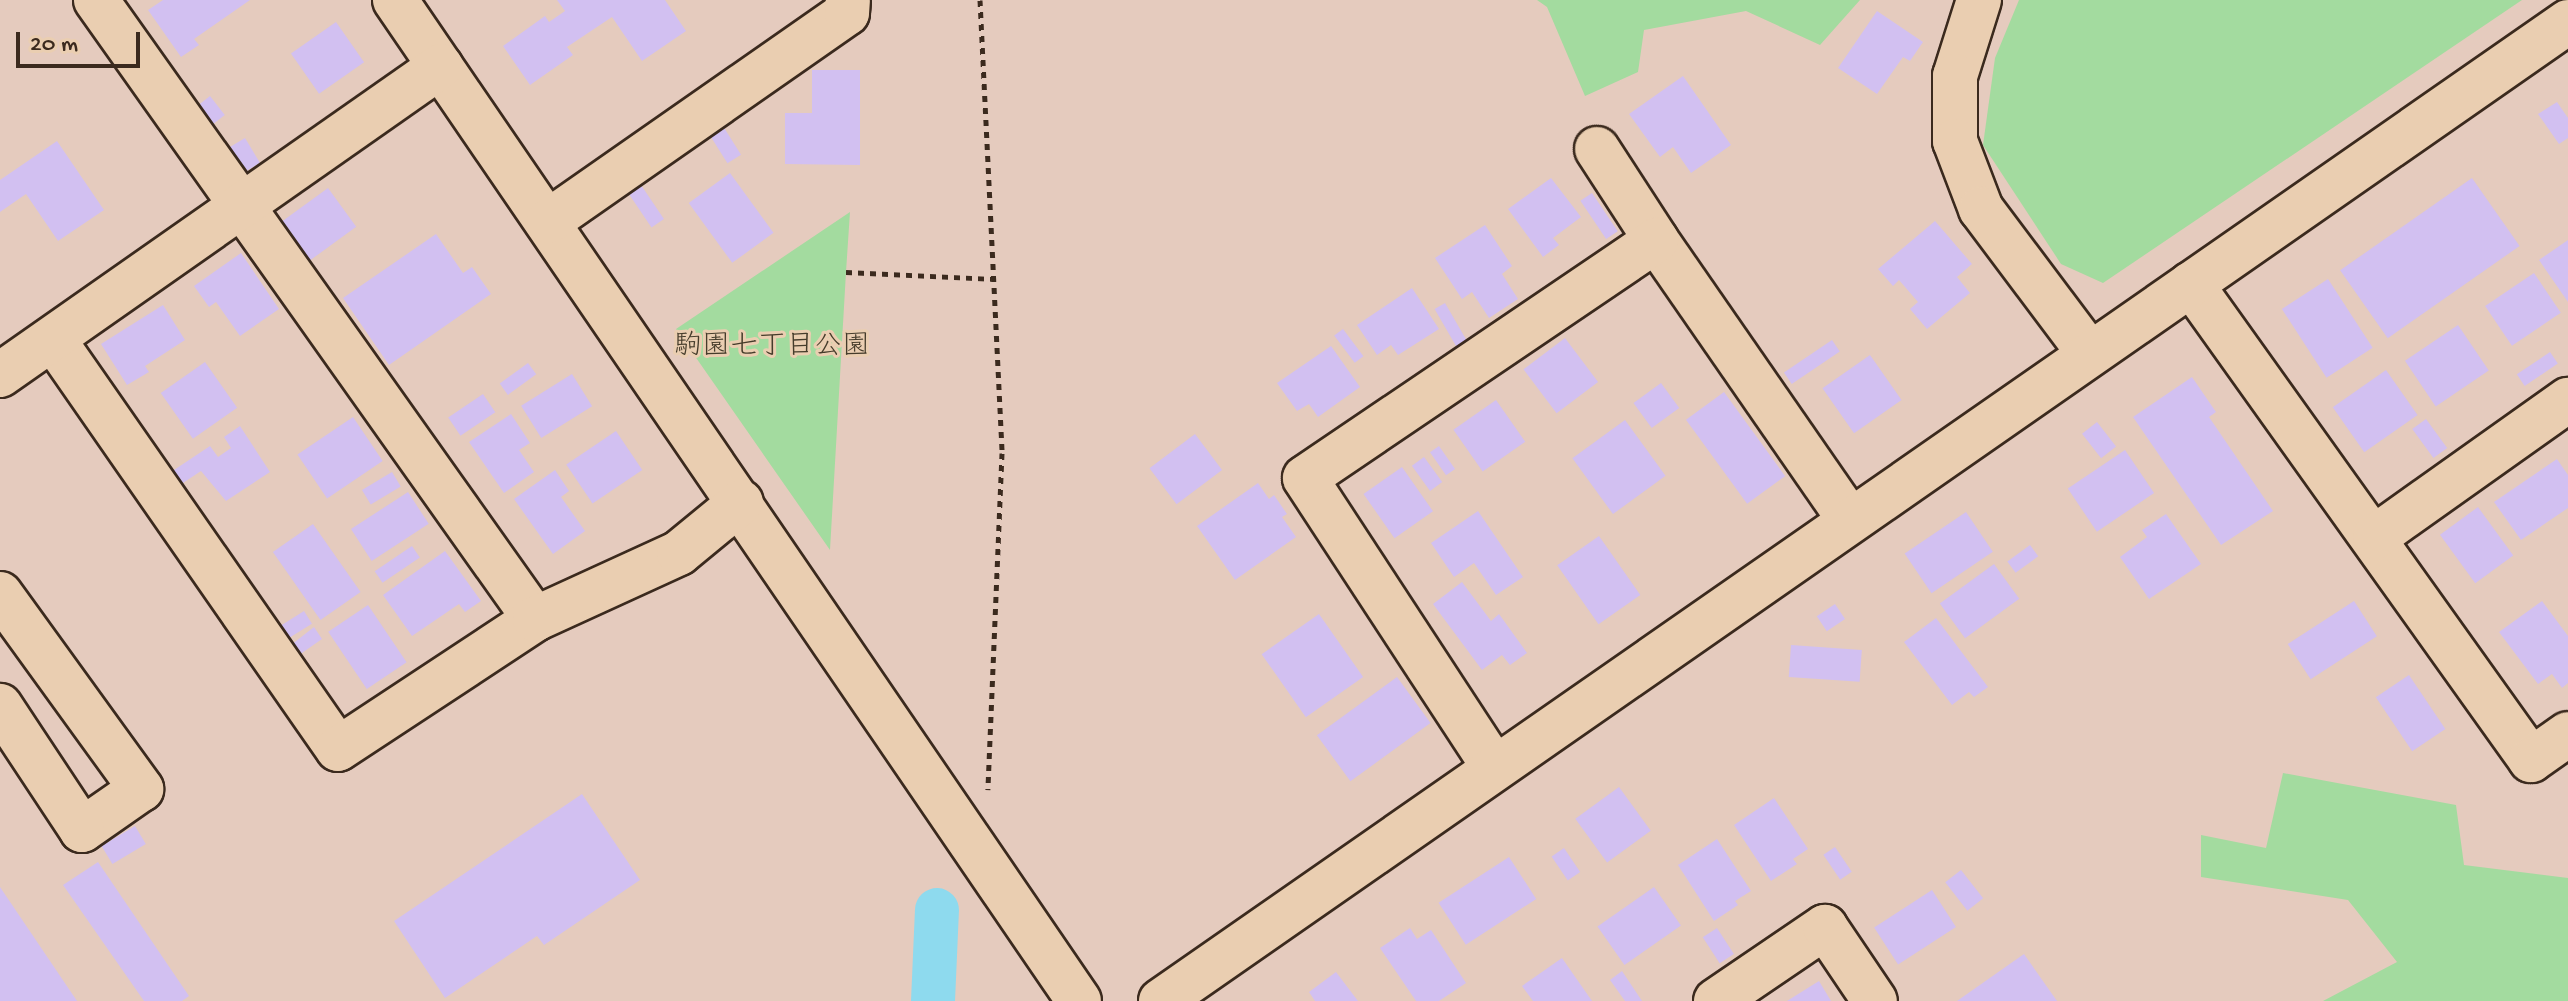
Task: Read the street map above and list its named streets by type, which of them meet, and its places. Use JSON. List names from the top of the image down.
{
  "parks": ["駒園七丁目公園"],
  "scale_bar": "20 m"
}
